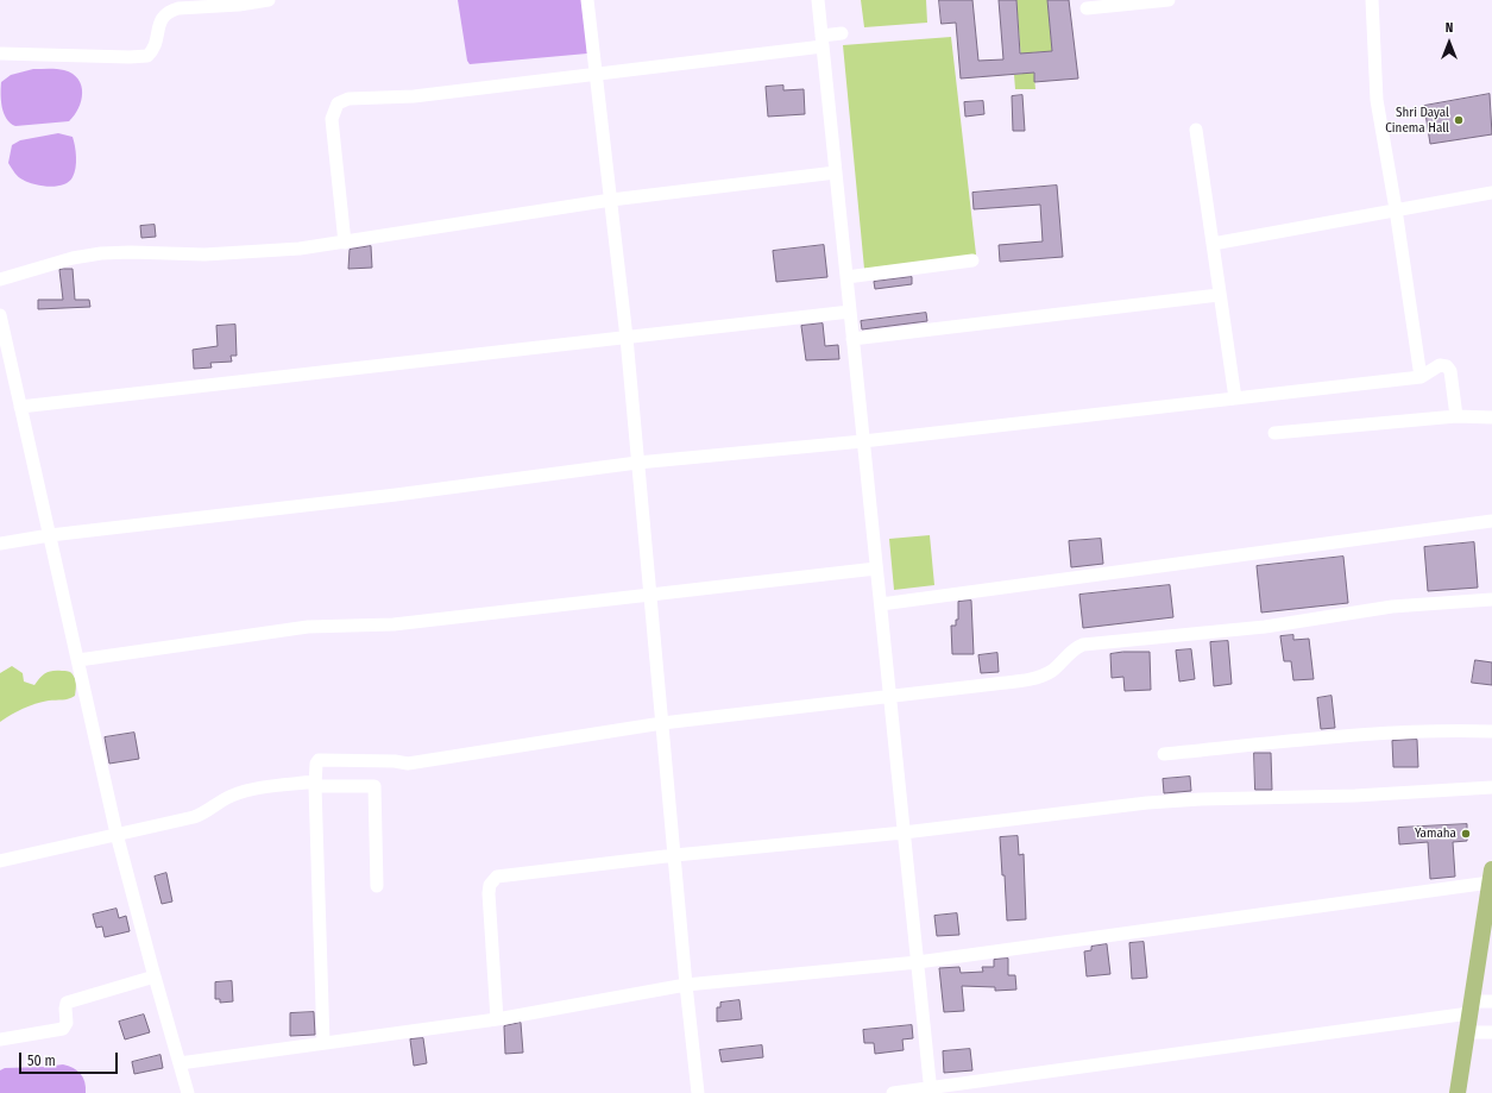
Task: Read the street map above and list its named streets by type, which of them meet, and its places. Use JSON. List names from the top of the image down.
{
  "places": ["Shri Dayal Cinema Hall", "Yamaha"],
  "scale_bar": "50 m",
  "north": "top"
}
